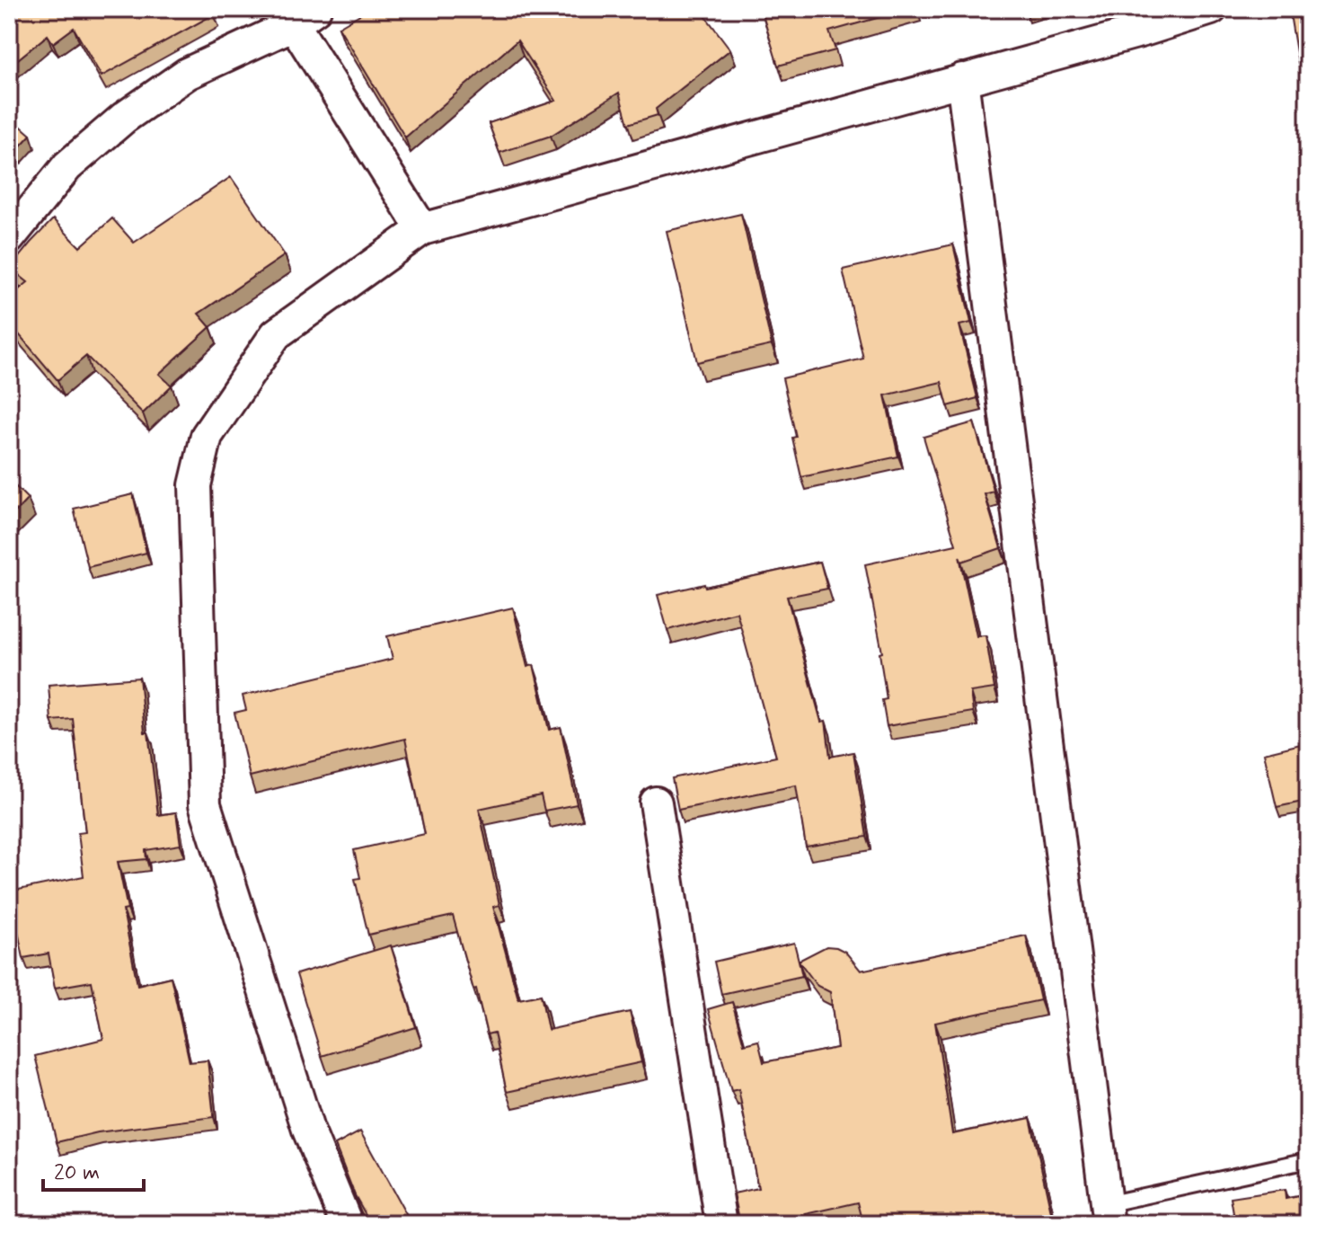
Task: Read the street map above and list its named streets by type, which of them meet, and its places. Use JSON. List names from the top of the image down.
{
  "scale_bar": "20 m"
}
